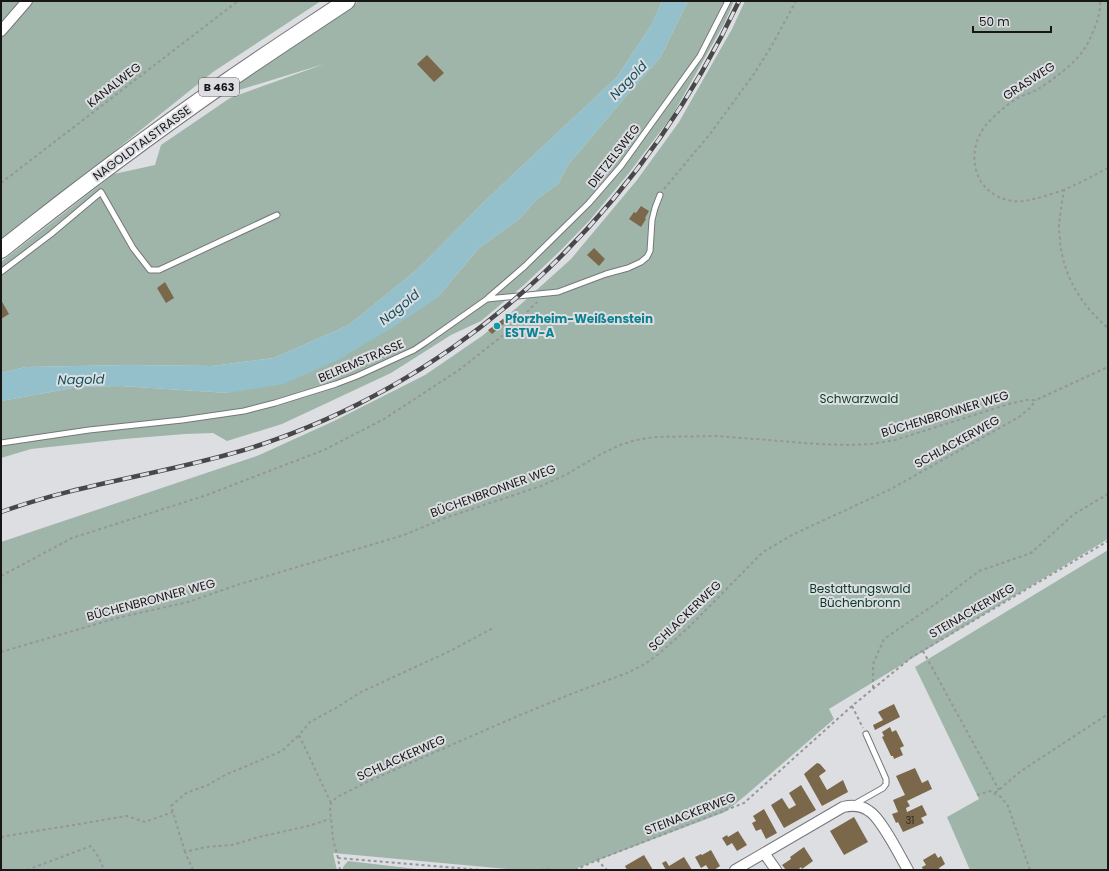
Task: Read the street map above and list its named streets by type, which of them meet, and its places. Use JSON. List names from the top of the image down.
{
  "streets": {
    "main road": ["B 463", "NAGOLDTALSTRASSE"],
    "lane": ["DIETZELSWEG", "BELREMSTRASSE"],
    "path": [
      "GRASWEG",
      "KANALWEG",
      "BÜCHENBRONNER WEG",
      "SCHLACKERWEG",
      "STEINACKERWEG"
    ]
  },
  "crossings": [
    ["DIETZELSWEG", "BELREMSTRASSE"],
    ["BÜCHENBRONNER WEG", "SCHLACKERWEG"]
  ],
  "water": ["Nagold"],
  "parks": ["Schwarzwald", "Bestattungswald Büchenbronn"],
  "places": ["Pforzheim-Weißenstein ESTW-A"],
  "house_numbers": ["31"],
  "scale_bar": "50 m"
}
